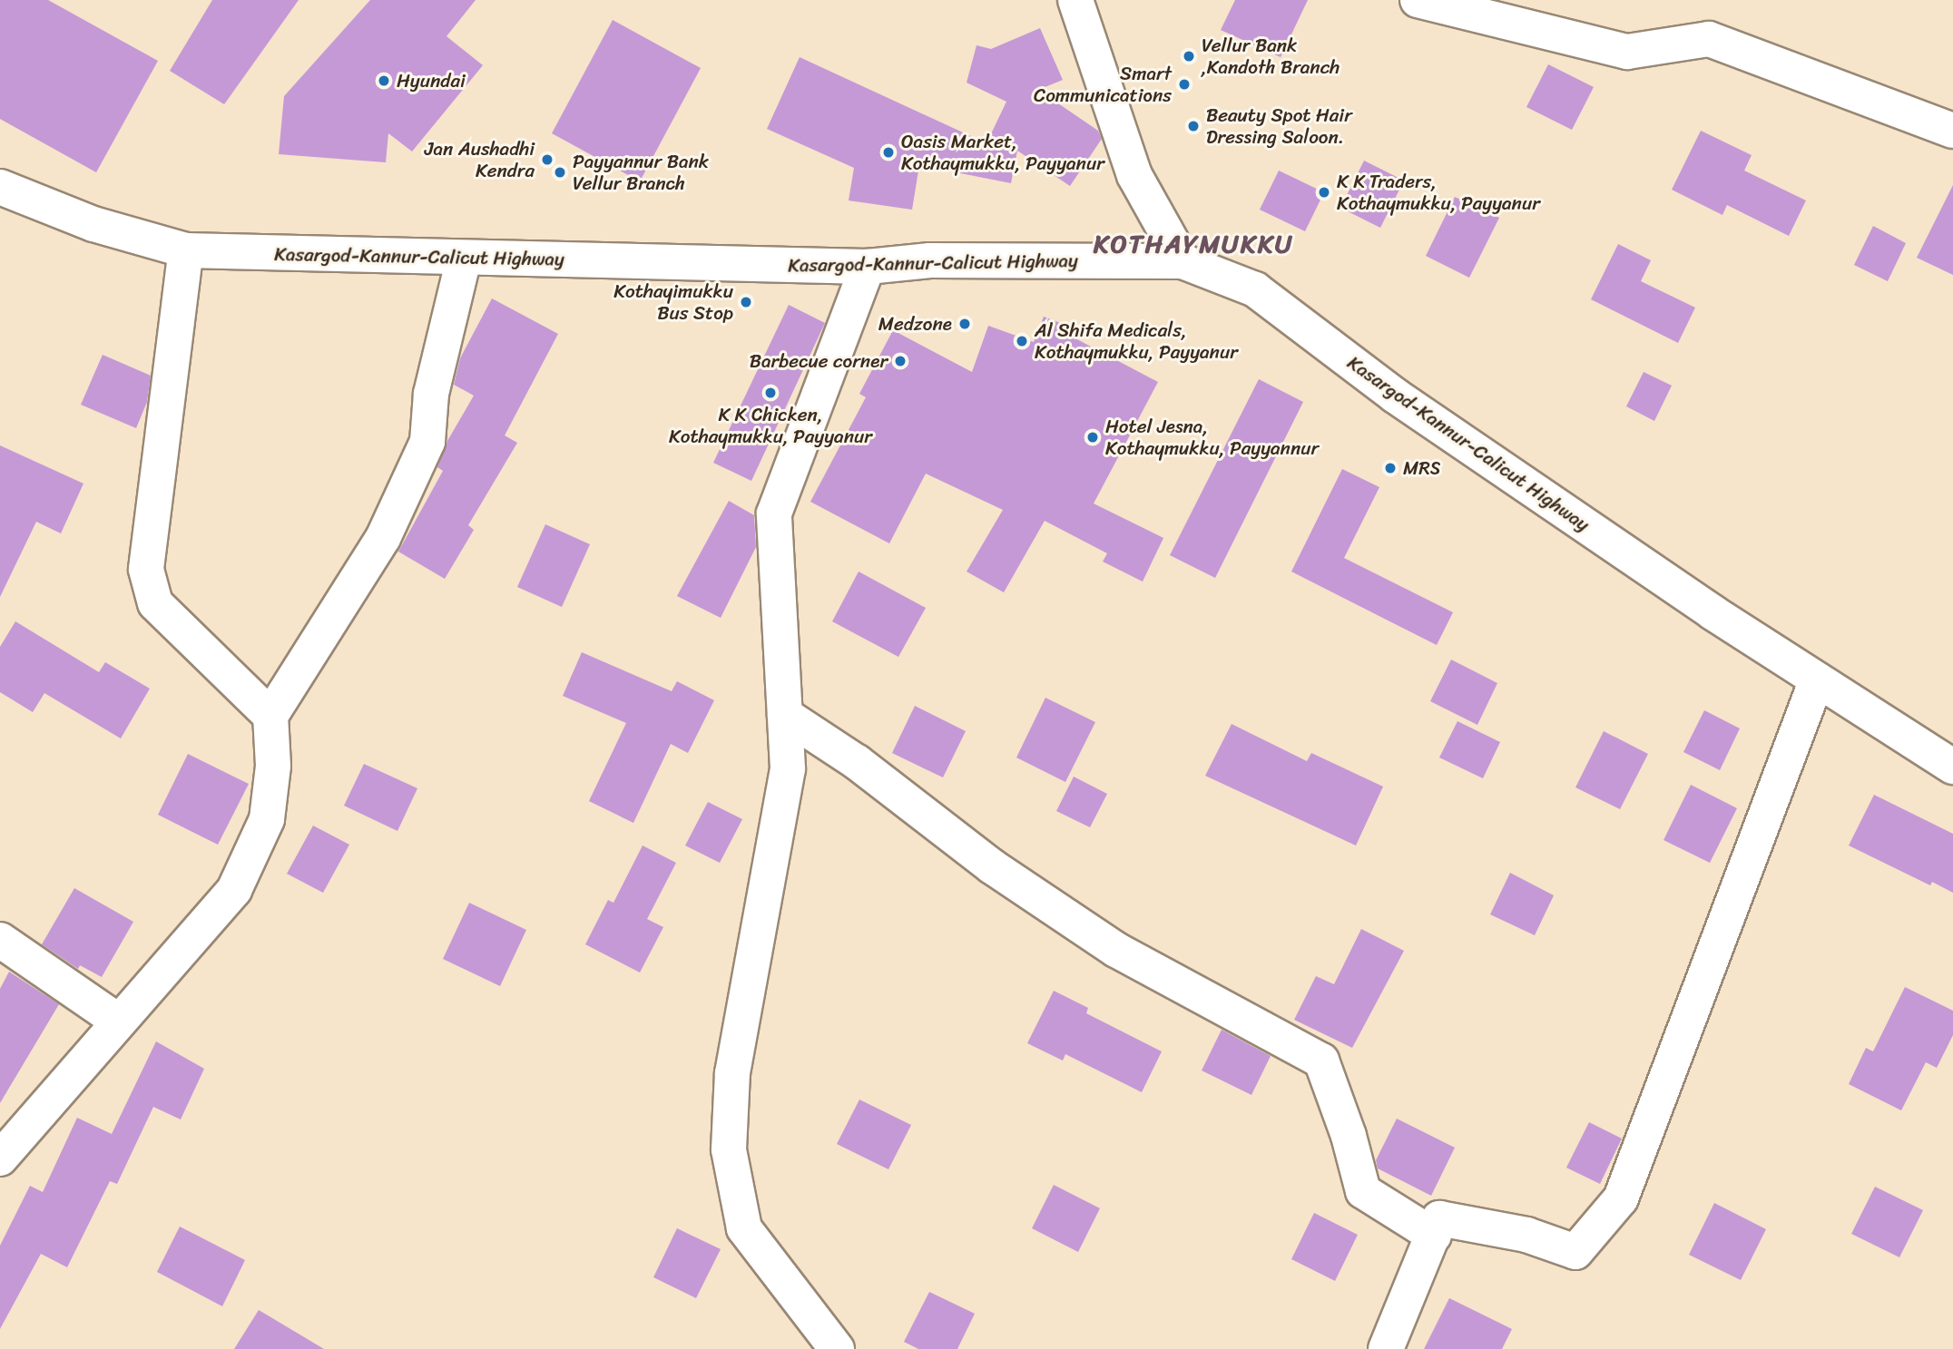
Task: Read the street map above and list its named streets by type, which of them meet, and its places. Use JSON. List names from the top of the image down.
{
  "streets": {
    "main road": ["Kasargod-Kannur-Calicut Highway"]
  },
  "districts": ["KOTHAYMUKKU"],
  "places": [
    "Vellur Bank ,Kandoth Branch",
    "Hyundai",
    "Smart Communications",
    "Beauty Spot Hair Dressing Saloon.",
    "Oasis Market, Kothaymukku, Payyanur",
    "Jan Aushadhi Kendra",
    "Payyannur Bank Vellur Branch",
    "K K Traders, Kothaymukku, Payyanur",
    "Kothayimukku Bus Stop",
    "Medzone",
    "Al Shifa Medicals, Kothaymukku, Payyanur",
    "Barbecue corner",
    "K K Chicken, Kothaymukku, Payyanur",
    "Hotel Jesna, Kothaymukku, Payyannur",
    "MRS"
  ]
}
